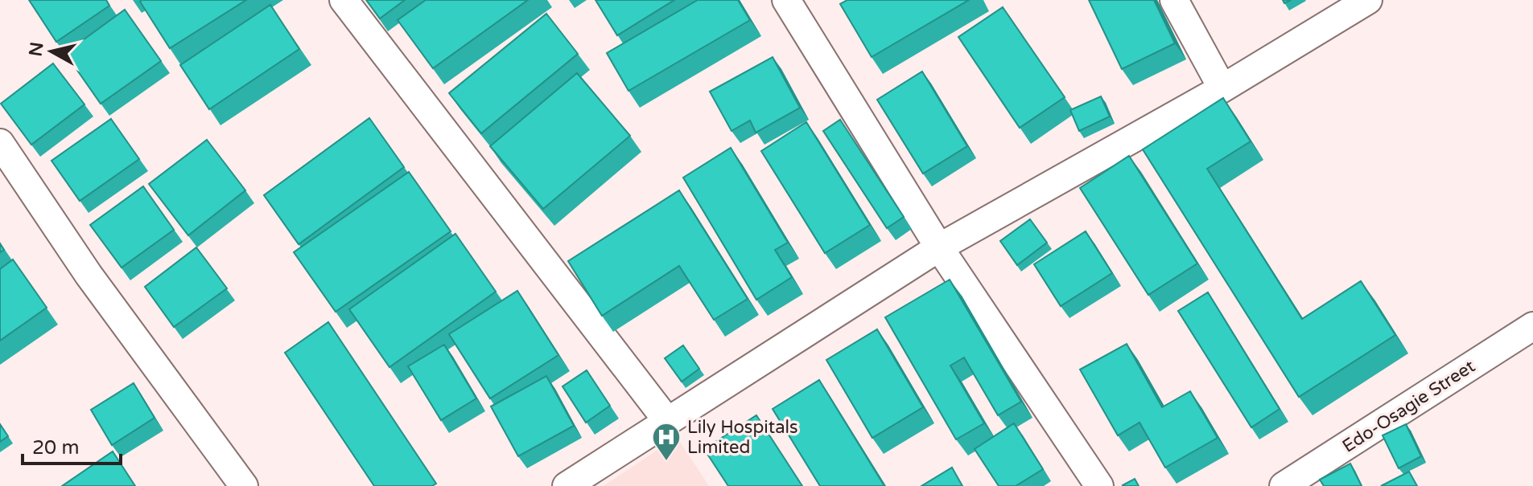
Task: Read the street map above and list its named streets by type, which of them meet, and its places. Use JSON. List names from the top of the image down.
{
  "streets": {
    "street": ["Edo-Osagie Street"]
  },
  "places": {
    "hospital": ["Lily Hospitals Limited"]
  },
  "scale_bar": "20 m",
  "north": "left"
}
